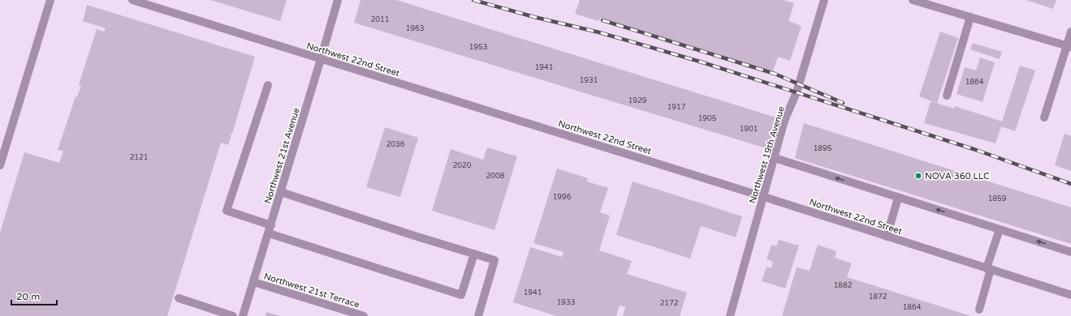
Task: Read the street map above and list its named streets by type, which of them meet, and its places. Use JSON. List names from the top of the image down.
{
  "streets": {
    "street": [
      "Northwest 22nd Street",
      "Northwest 19th Avenue",
      "Northwest 21st Avenue",
      "Northwest 21st Terrace"
    ]
  },
  "crossings": [
    ["Northwest 22nd Street", "Northwest 19th Avenue"],
    ["Northwest 22nd Street", "Northwest 21st Avenue"],
    ["Northwest 21st Avenue", "Northwest 21st Terrace"]
  ],
  "places": ["NOVA 360 LLC"],
  "house_numbers": [
    "2011",
    "1963",
    "1953",
    "1941",
    "1931",
    "1864",
    "1929",
    "1917",
    "1905",
    "1901",
    "2036",
    "1895",
    "2121",
    "2020",
    "2008",
    "1996",
    "1859",
    "1882",
    "1941",
    "1872",
    "1933",
    "2172",
    "1864"
  ],
  "scale_bar": "20 m"
}
